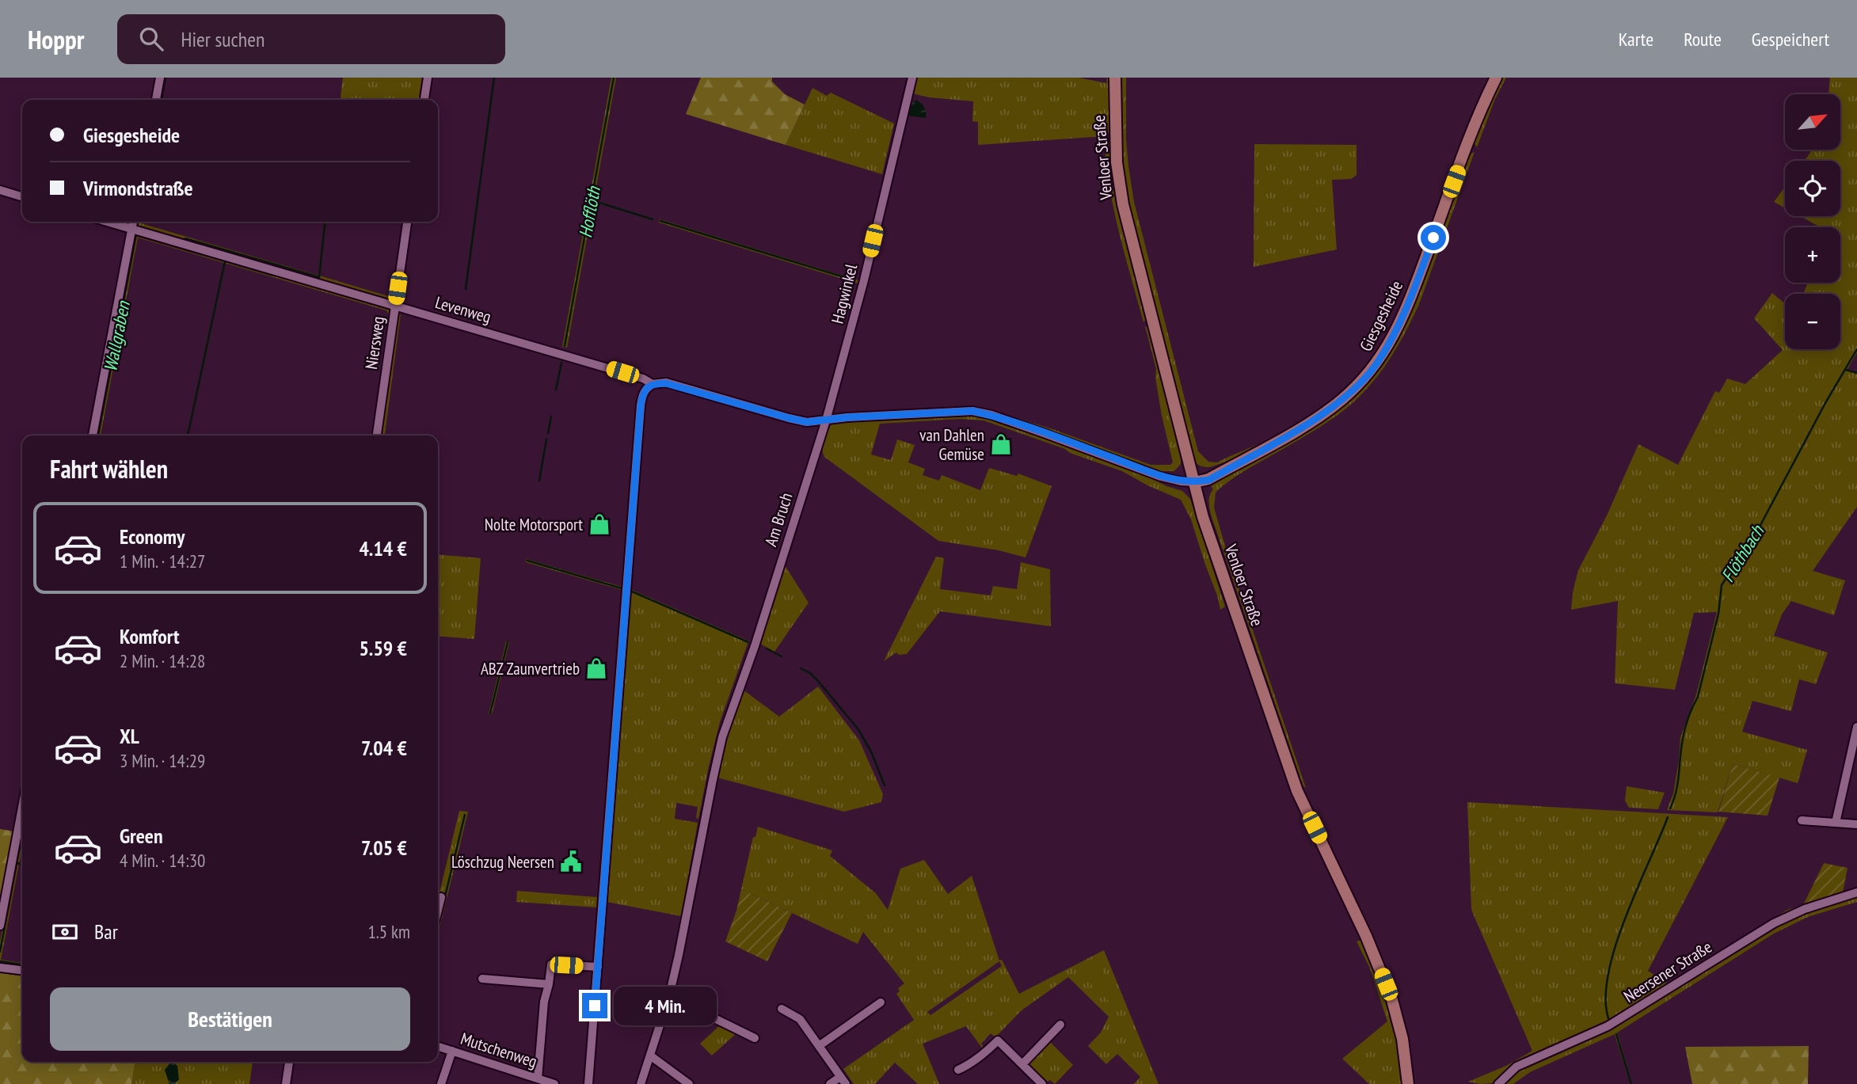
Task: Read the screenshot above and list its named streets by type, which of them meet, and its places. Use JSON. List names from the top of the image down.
{
  "streets": {
    "main road": ["Venloer Straße", "Giesgesheide"],
    "street": [
      "Hagwinkel",
      "Levenweg",
      "Niersweg",
      "Am Bruch",
      "Neersener Straße",
      "Mutschenweg"
    ]
  },
  "crossings": [
    ["Venloer Straße", "Giesgesheide"],
    ["Hagwinkel", "Levenweg"],
    ["Hagwinkel", "Am Bruch"],
    ["Levenweg", "Niersweg"],
    ["Levenweg", "Am Bruch"]
  ],
  "water": ["Hofflöth", "Wallgraben", "Flöthbach"],
  "places": {
    "shop": ["van Dahlen Gemüse", "Nolte Motorsport", "ABZ Zaunvertrieb"],
    "public building": ["Löschzug Neersen"]
  },
  "north": "top right",
  "page": {
    "header": "Hoppr",
    "search": "Hier suchen",
    "nav": ["Karte", "Route", "Gespeichert"],
    "map_buttons": ["+", "−"],
    "banner": ["Giesgesheide", "Virmondstraße"],
    "heading": "Fahrt wählen",
    "list": [
      {
        "name": "Economy",
        "note": "1 Min. · 14:27",
        "value": "4.14 €"
      },
      {
        "name": "Komfort",
        "note": "2 Min. · 14:28",
        "value": "5.59 €"
      },
      {
        "name": "XL",
        "note": "3 Min. · 14:29",
        "value": "7.04 €"
      },
      {
        "name": "Green",
        "note": "4 Min. · 14:30",
        "value": "7.05 €"
      }
    ],
    "pay": ["Bar", "1.5 km"],
    "buttons": "Bestätigen",
    "bubble": "4 Min."
  }
}
